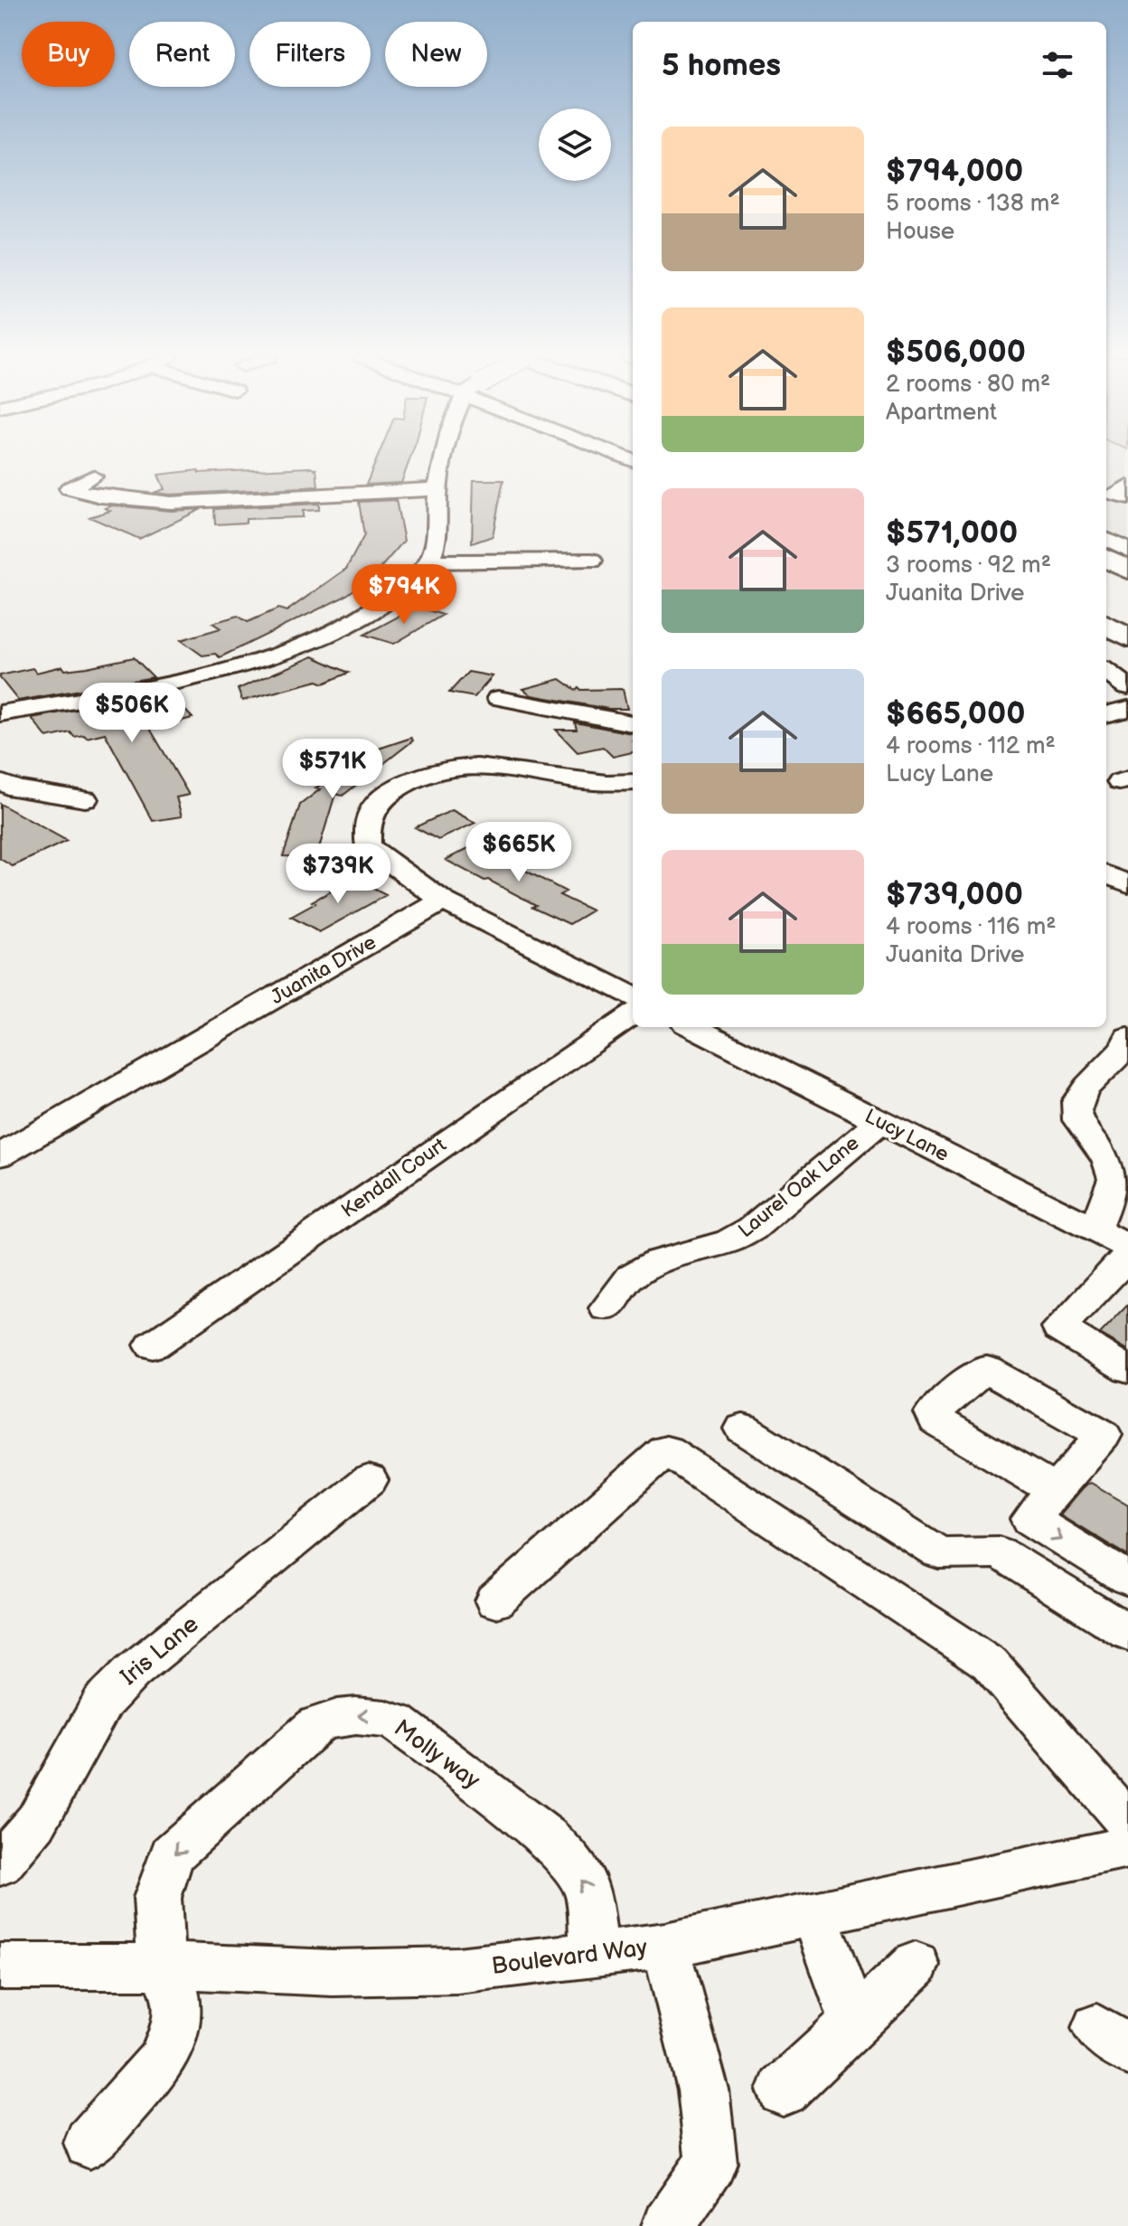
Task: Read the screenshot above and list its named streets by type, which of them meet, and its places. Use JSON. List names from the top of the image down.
{
  "streets": {
    "street": [
      "Juanita Drive",
      "Lucy Lane",
      "Kendall Court",
      "Laurel Oak Lane",
      "Iris Lane",
      "Molly way",
      "Boulevard Way"
    ]
  },
  "crossings": [
    ["Lucy Lane", "Laurel Oak Lane"],
    ["Molly way", "Boulevard Way"]
  ],
  "page": {
    "chip": [
      "Buy",
      "Rent",
      "Filters",
      "New"
    ],
    "heading": "5 homes",
    "list": [
      {
        "name": "$794,000",
        "note": "5 rooms · 138 m² · House"
      },
      {
        "name": "$506,000",
        "note": "2 rooms · 80 m² · Apartment"
      },
      {
        "name": "$571,000",
        "note": "3 rooms · 92 m² · Juanita Drive"
      },
      {
        "name": "$665,000",
        "note": "4 rooms · 112 m² · Lucy Lane"
      },
      {
        "name": "$739,000",
        "note": "4 rooms · 116 m² · Juanita Drive"
      }
    ],
    "price": [
      "$794K",
      "$506K",
      "$571K",
      "$665K",
      "$739K"
    ]
  }
}
